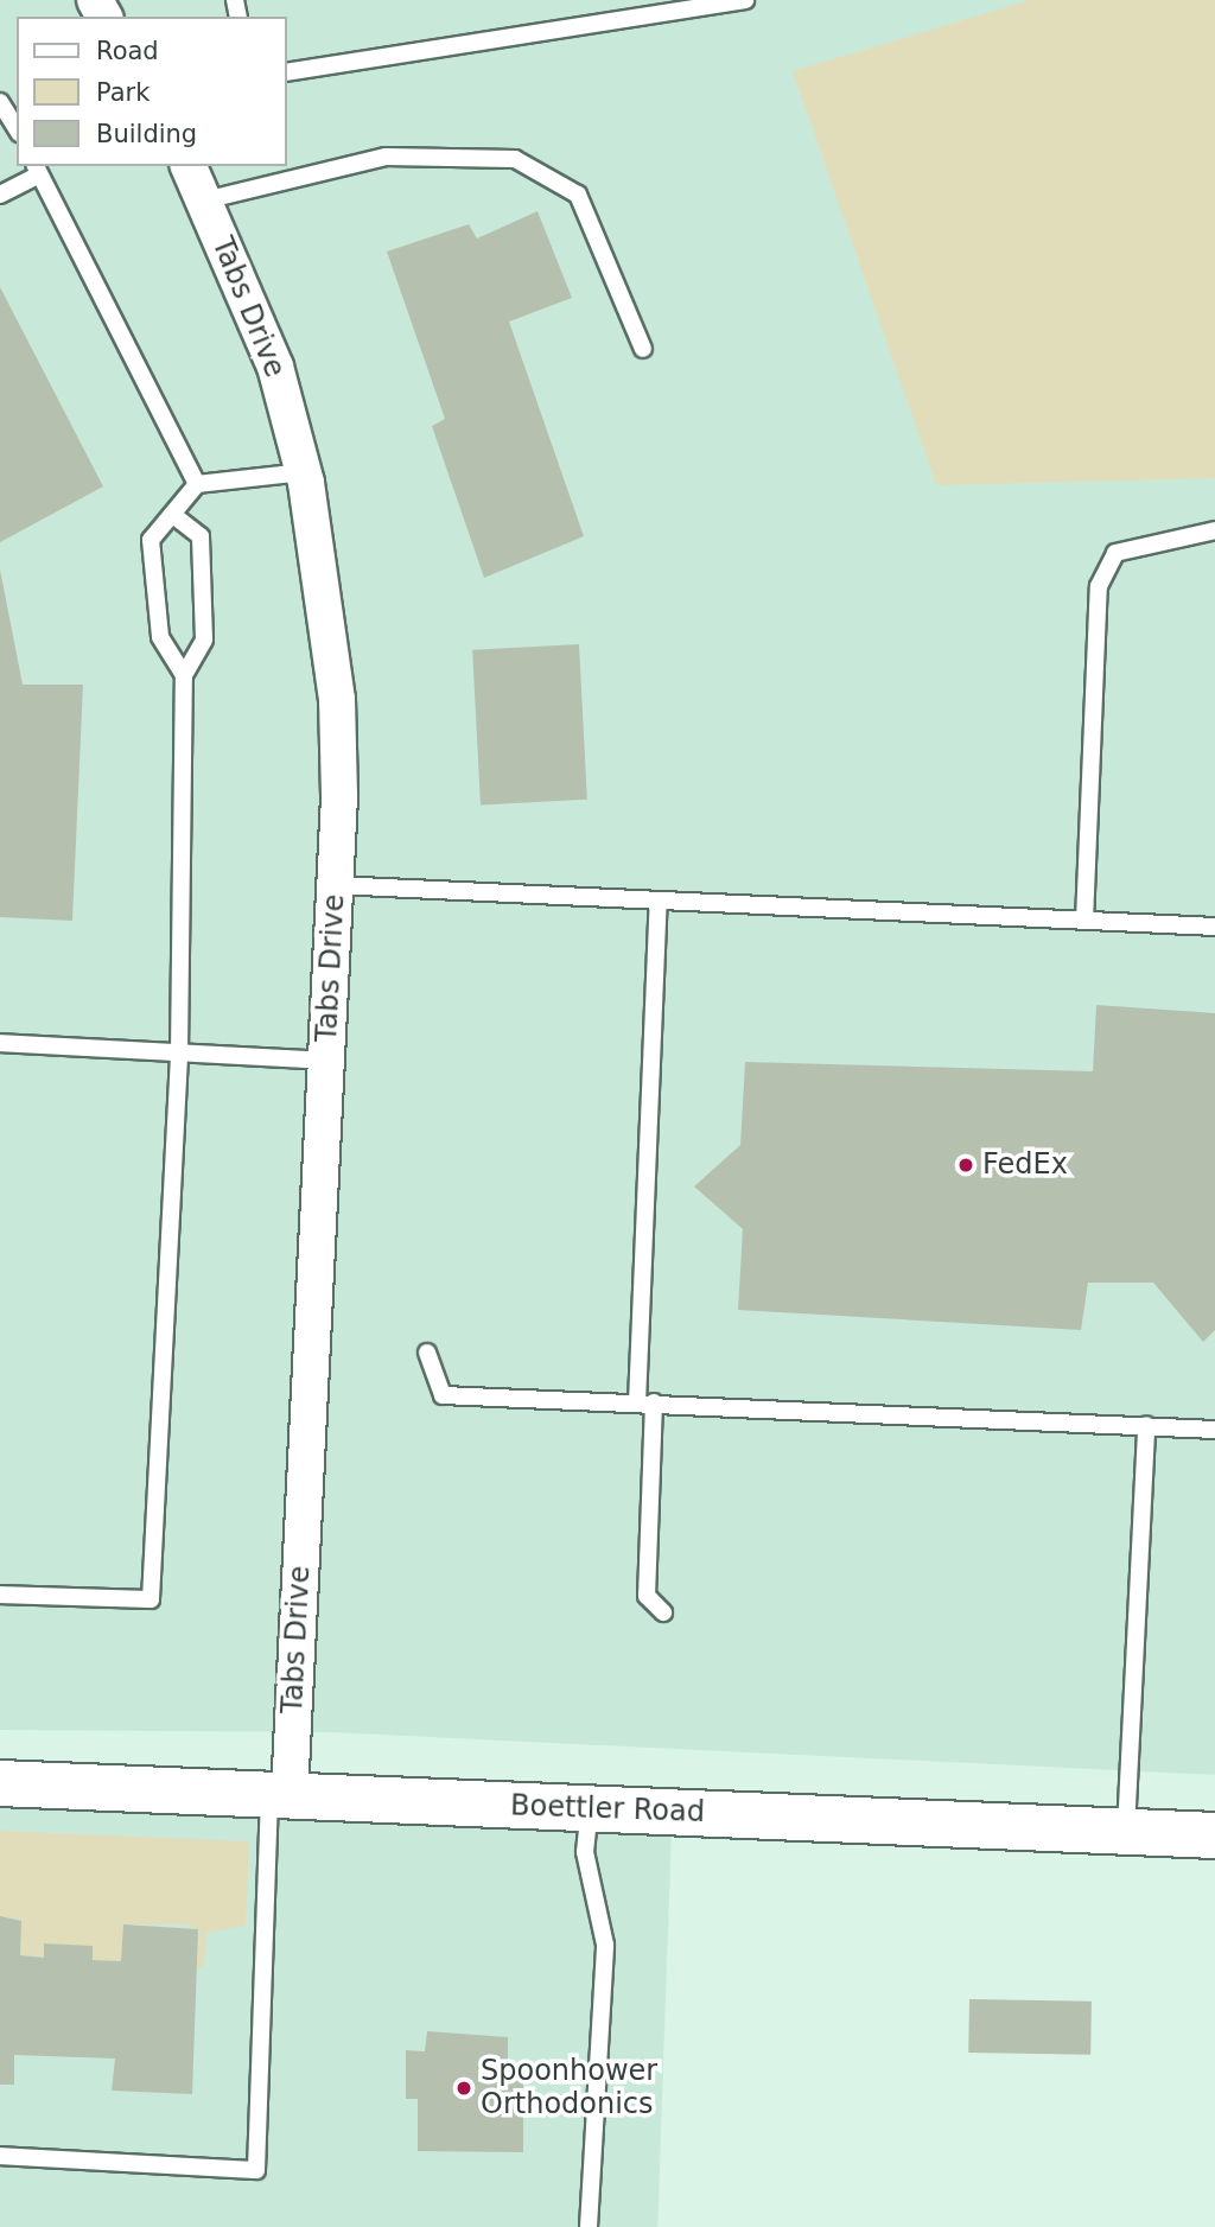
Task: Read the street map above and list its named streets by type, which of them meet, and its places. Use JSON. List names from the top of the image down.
{
  "streets": {
    "street": ["Tabs Drive", "Boettler Road"]
  },
  "crossings": [
    ["Tabs Drive", "Boettler Road"]
  ],
  "places": ["FedEx", "Spoonhower Orthodonics"],
  "legend": ["Road", "Park", "Building"]
}
